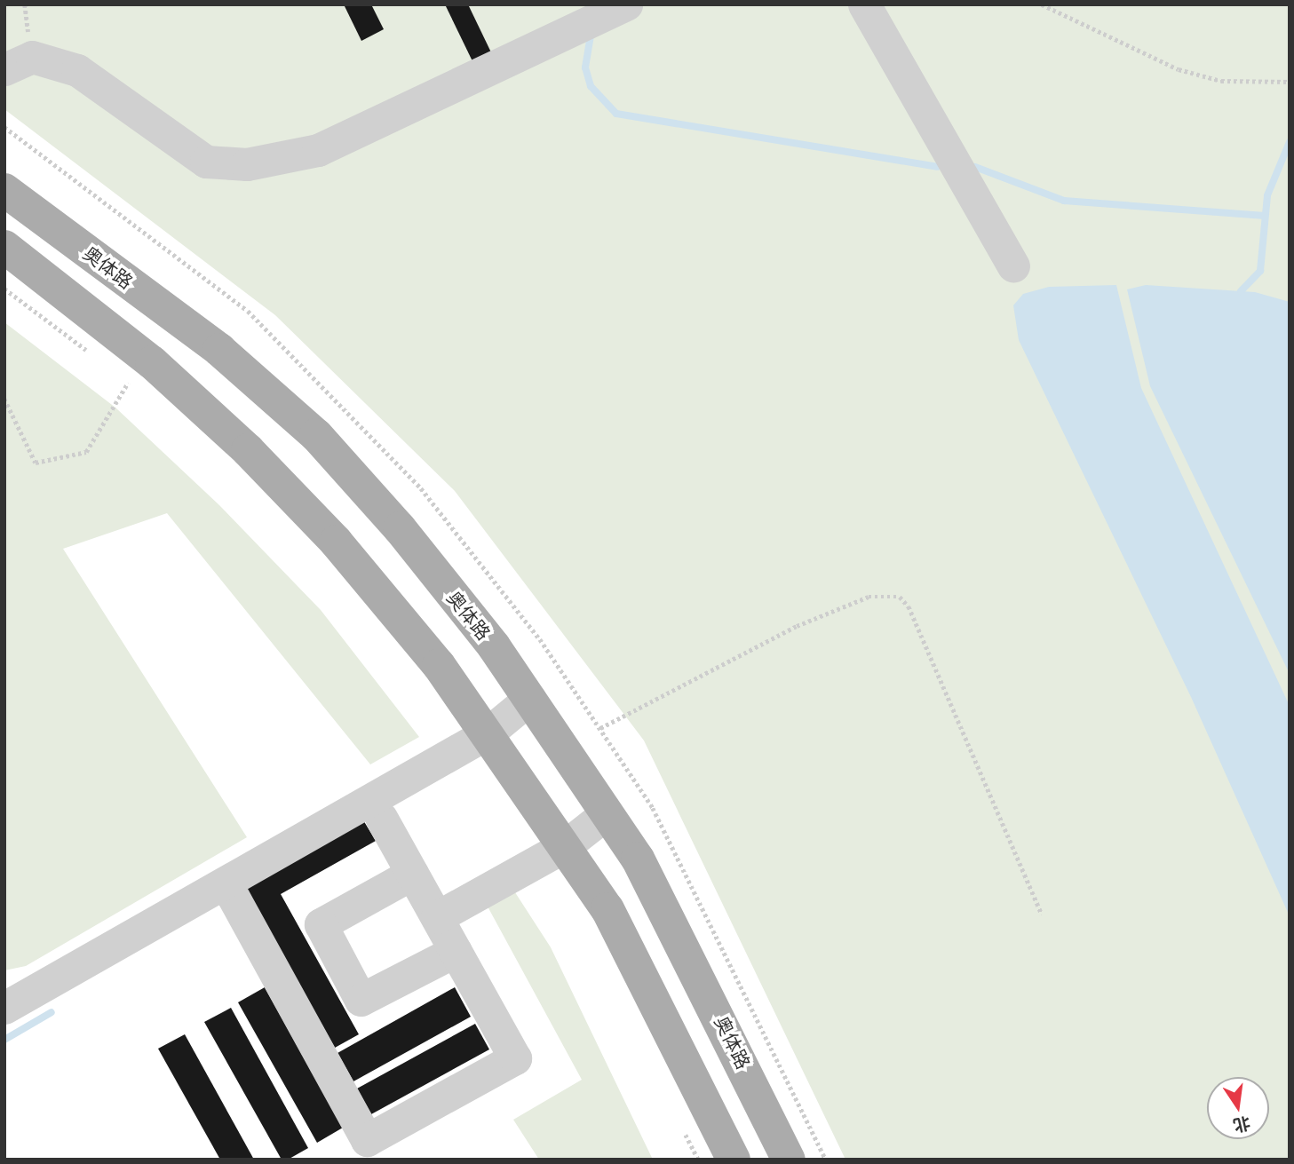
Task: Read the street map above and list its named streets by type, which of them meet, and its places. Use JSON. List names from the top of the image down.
{
  "streets": {
    "main road": ["奥体路"]
  },
  "north": "bottom"
}
